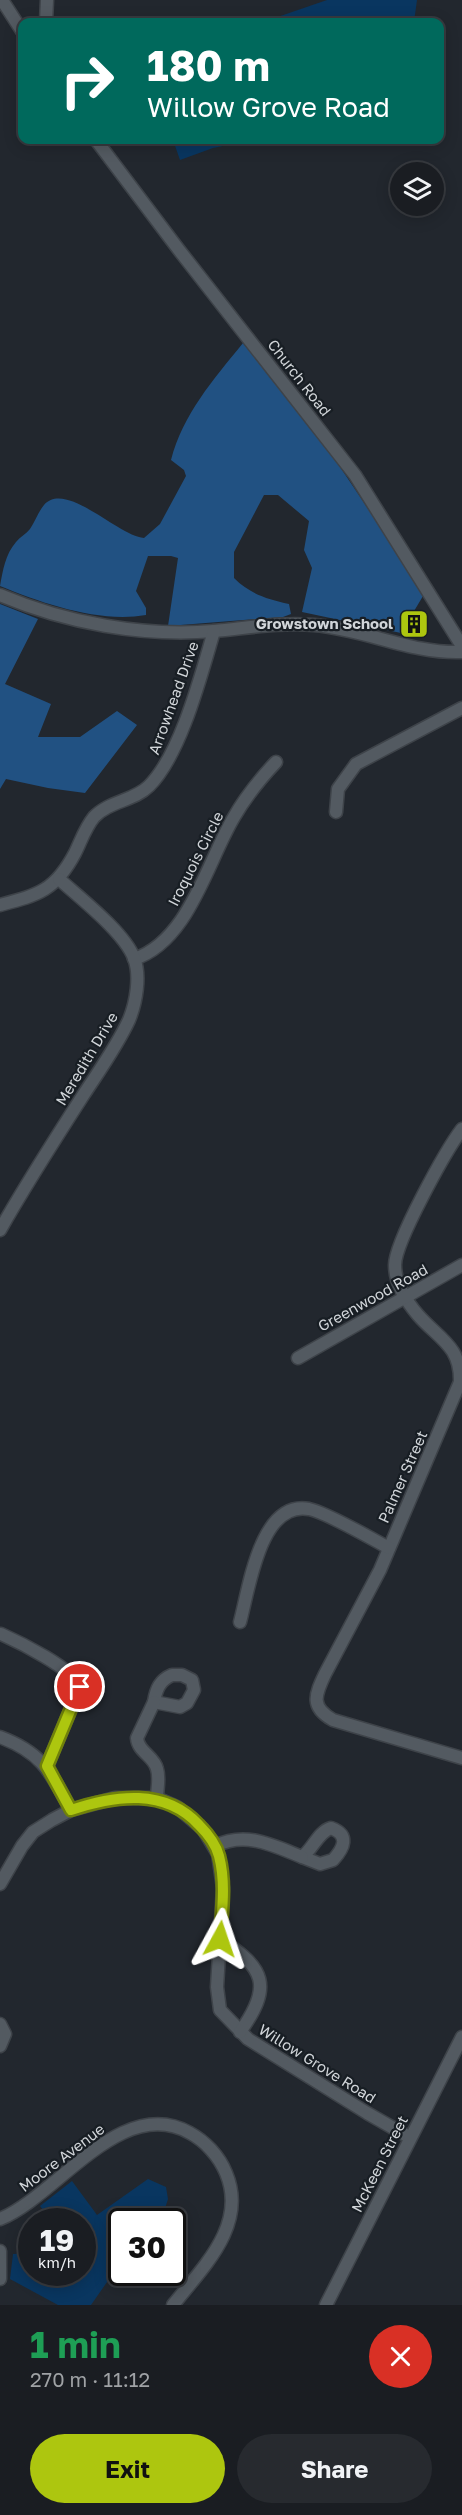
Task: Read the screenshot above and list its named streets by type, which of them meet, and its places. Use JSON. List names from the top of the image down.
{
  "streets": {
    "street": [
      "Church Road",
      "Arrowhead Drive",
      "Iroquois Circle",
      "Meredith Drive",
      "Greenwood Road",
      "Palmer Street",
      "Willow Grove Road",
      "Moore Avenue",
      "McKeen Street"
    ]
  },
  "crossings": [
    ["Iroquois Circle", "Meredith Drive"],
    ["Greenwood Road", "Palmer Street"],
    ["Willow Grove Road", "McKeen Street"]
  ],
  "places": {
    "building": ["Growstown School"]
  },
  "page": {
    "turn": ["180 m", "Willow Grove Road"],
    "speed": "19 km/h",
    "limit": "30",
    "heading": ["1 min", "270 m · 11:12"],
    "buttons": ["Exit", "Share"]
  }
}
